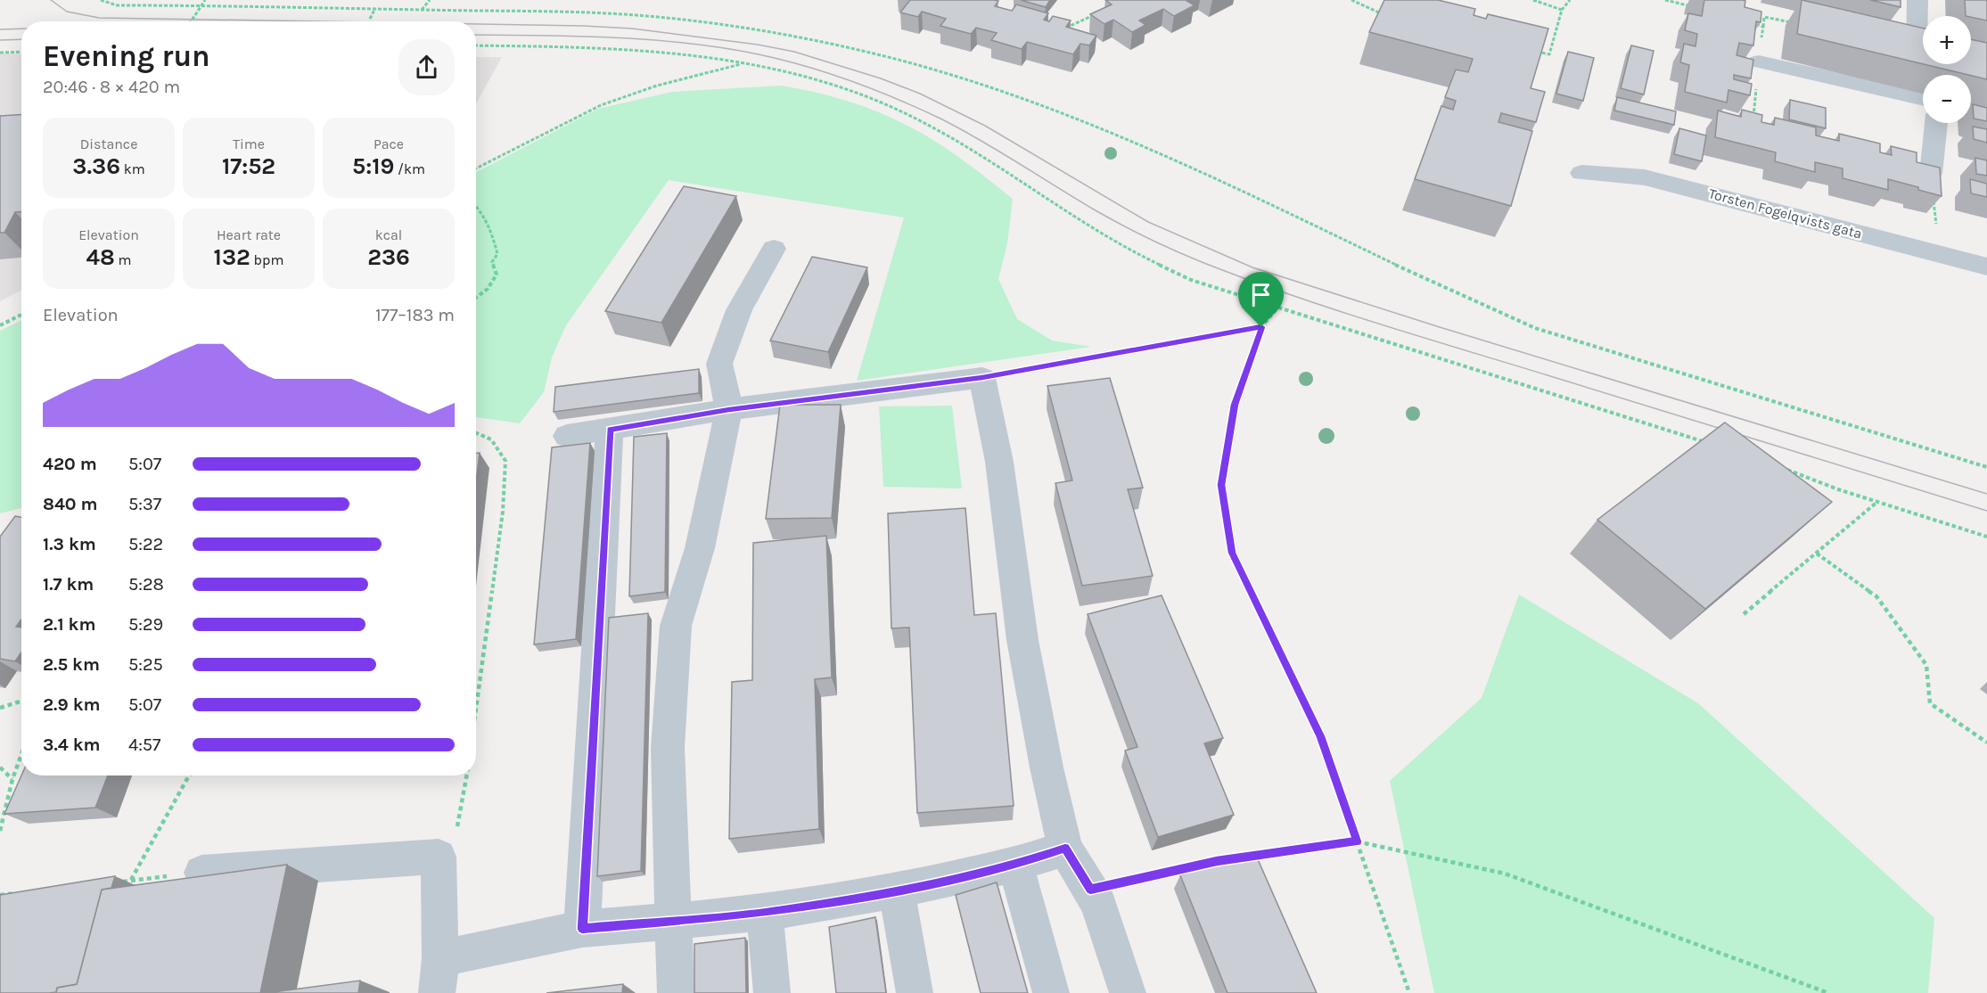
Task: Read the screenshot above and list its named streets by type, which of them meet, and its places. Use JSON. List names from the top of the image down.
{
  "streets": {
    "street": ["Torsten Fogelqvists gata"]
  },
  "page": {
    "map_buttons": ["+", "−"],
    "heading": ["Evening run", "20:46 · 8 × 420 m"],
    "stats": [
      ["Distance", "3.36 km"],
      ["Time", "17:52"],
      ["Pace", "5:19 /km"],
      ["Elevation", "48 m"],
      ["Heart rate", "132 bpm"],
      ["kcal", "236"]
    ],
    "chart": ["Elevation", "177–183 m"],
    "list": [
      {
        "name": "420 m",
        "note": "5:07"
      },
      {
        "name": "840 m",
        "note": "5:37"
      },
      {
        "name": "1.3 km",
        "note": "5:22"
      },
      {
        "name": "1.7 km",
        "note": "5:28"
      },
      {
        "name": "2.1 km",
        "note": "5:29"
      },
      {
        "name": "2.5 km",
        "note": "5:25"
      },
      {
        "name": "2.9 km",
        "note": "5:07"
      },
      {
        "name": "3.4 km",
        "note": "4:57"
      }
    ]
  }
}
